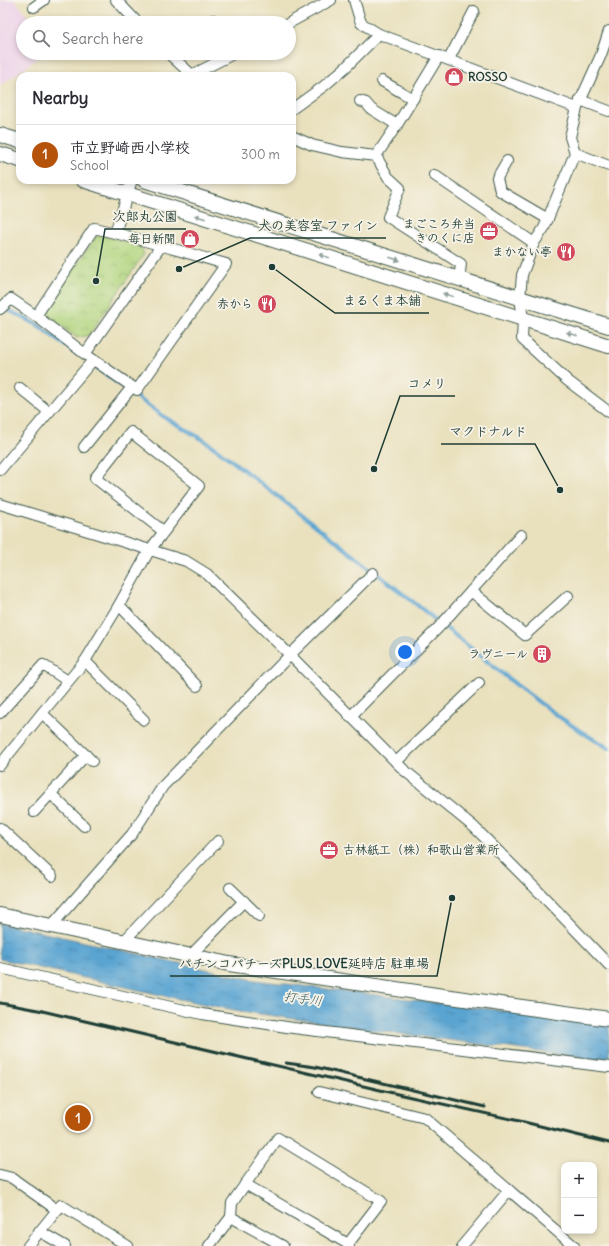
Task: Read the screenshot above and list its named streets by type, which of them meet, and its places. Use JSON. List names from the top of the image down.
{
  "water": ["打手川"],
  "places": {
    "shop": ["ROSSO", "毎日新聞"],
    "office": ["まごころ弁当 きのくに店", "古林紙工（株）和歌山営業所"],
    "restaurant": ["まかない亭", "赤から"],
    "other": [
      "まるくま本舗",
      "犬の美容室 ファイン",
      "次郎丸公園",
      "コメリ",
      "マクドナルド",
      "パチンコパチーズPLUS LOVE延時店 駐車場"
    ],
    "building": ["ラヴニール"]
  },
  "page": {
    "search": "Search here",
    "heading": "Nearby",
    "list": [
      {
        "mark": "1",
        "name": "市立野崎西小学校",
        "note": "School",
        "value": "300 m"
      }
    ],
    "pins": "1",
    "map_buttons": ["+", "−"]
  }
}
